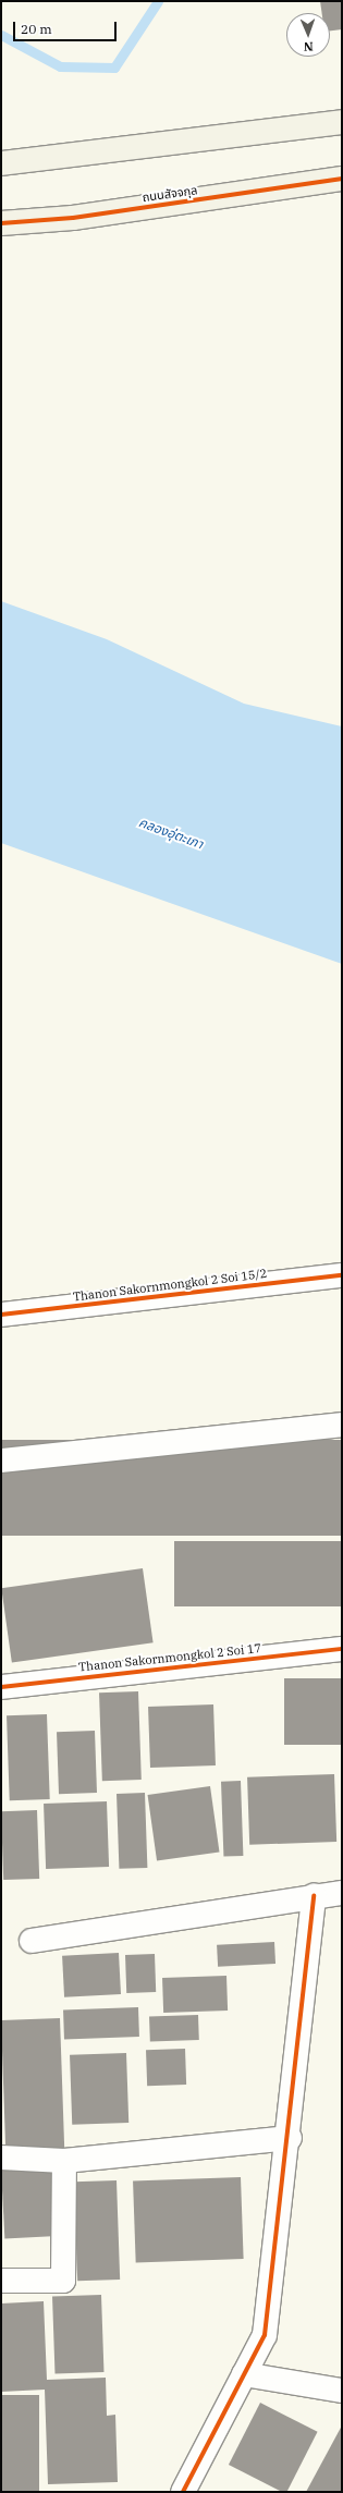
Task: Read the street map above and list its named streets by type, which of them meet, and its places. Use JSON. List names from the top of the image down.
{
  "streets": {
    "street": ["ถนนสัจจกุล", "Thanon Sakornmongkol 2 Soi 15/2", "Thanon Sakornmongkol 2 Soi 17"]
  },
  "water": ["คลองอุ่ตะเภา"],
  "scale_bar": "20 m",
  "north": "bottom"
}
